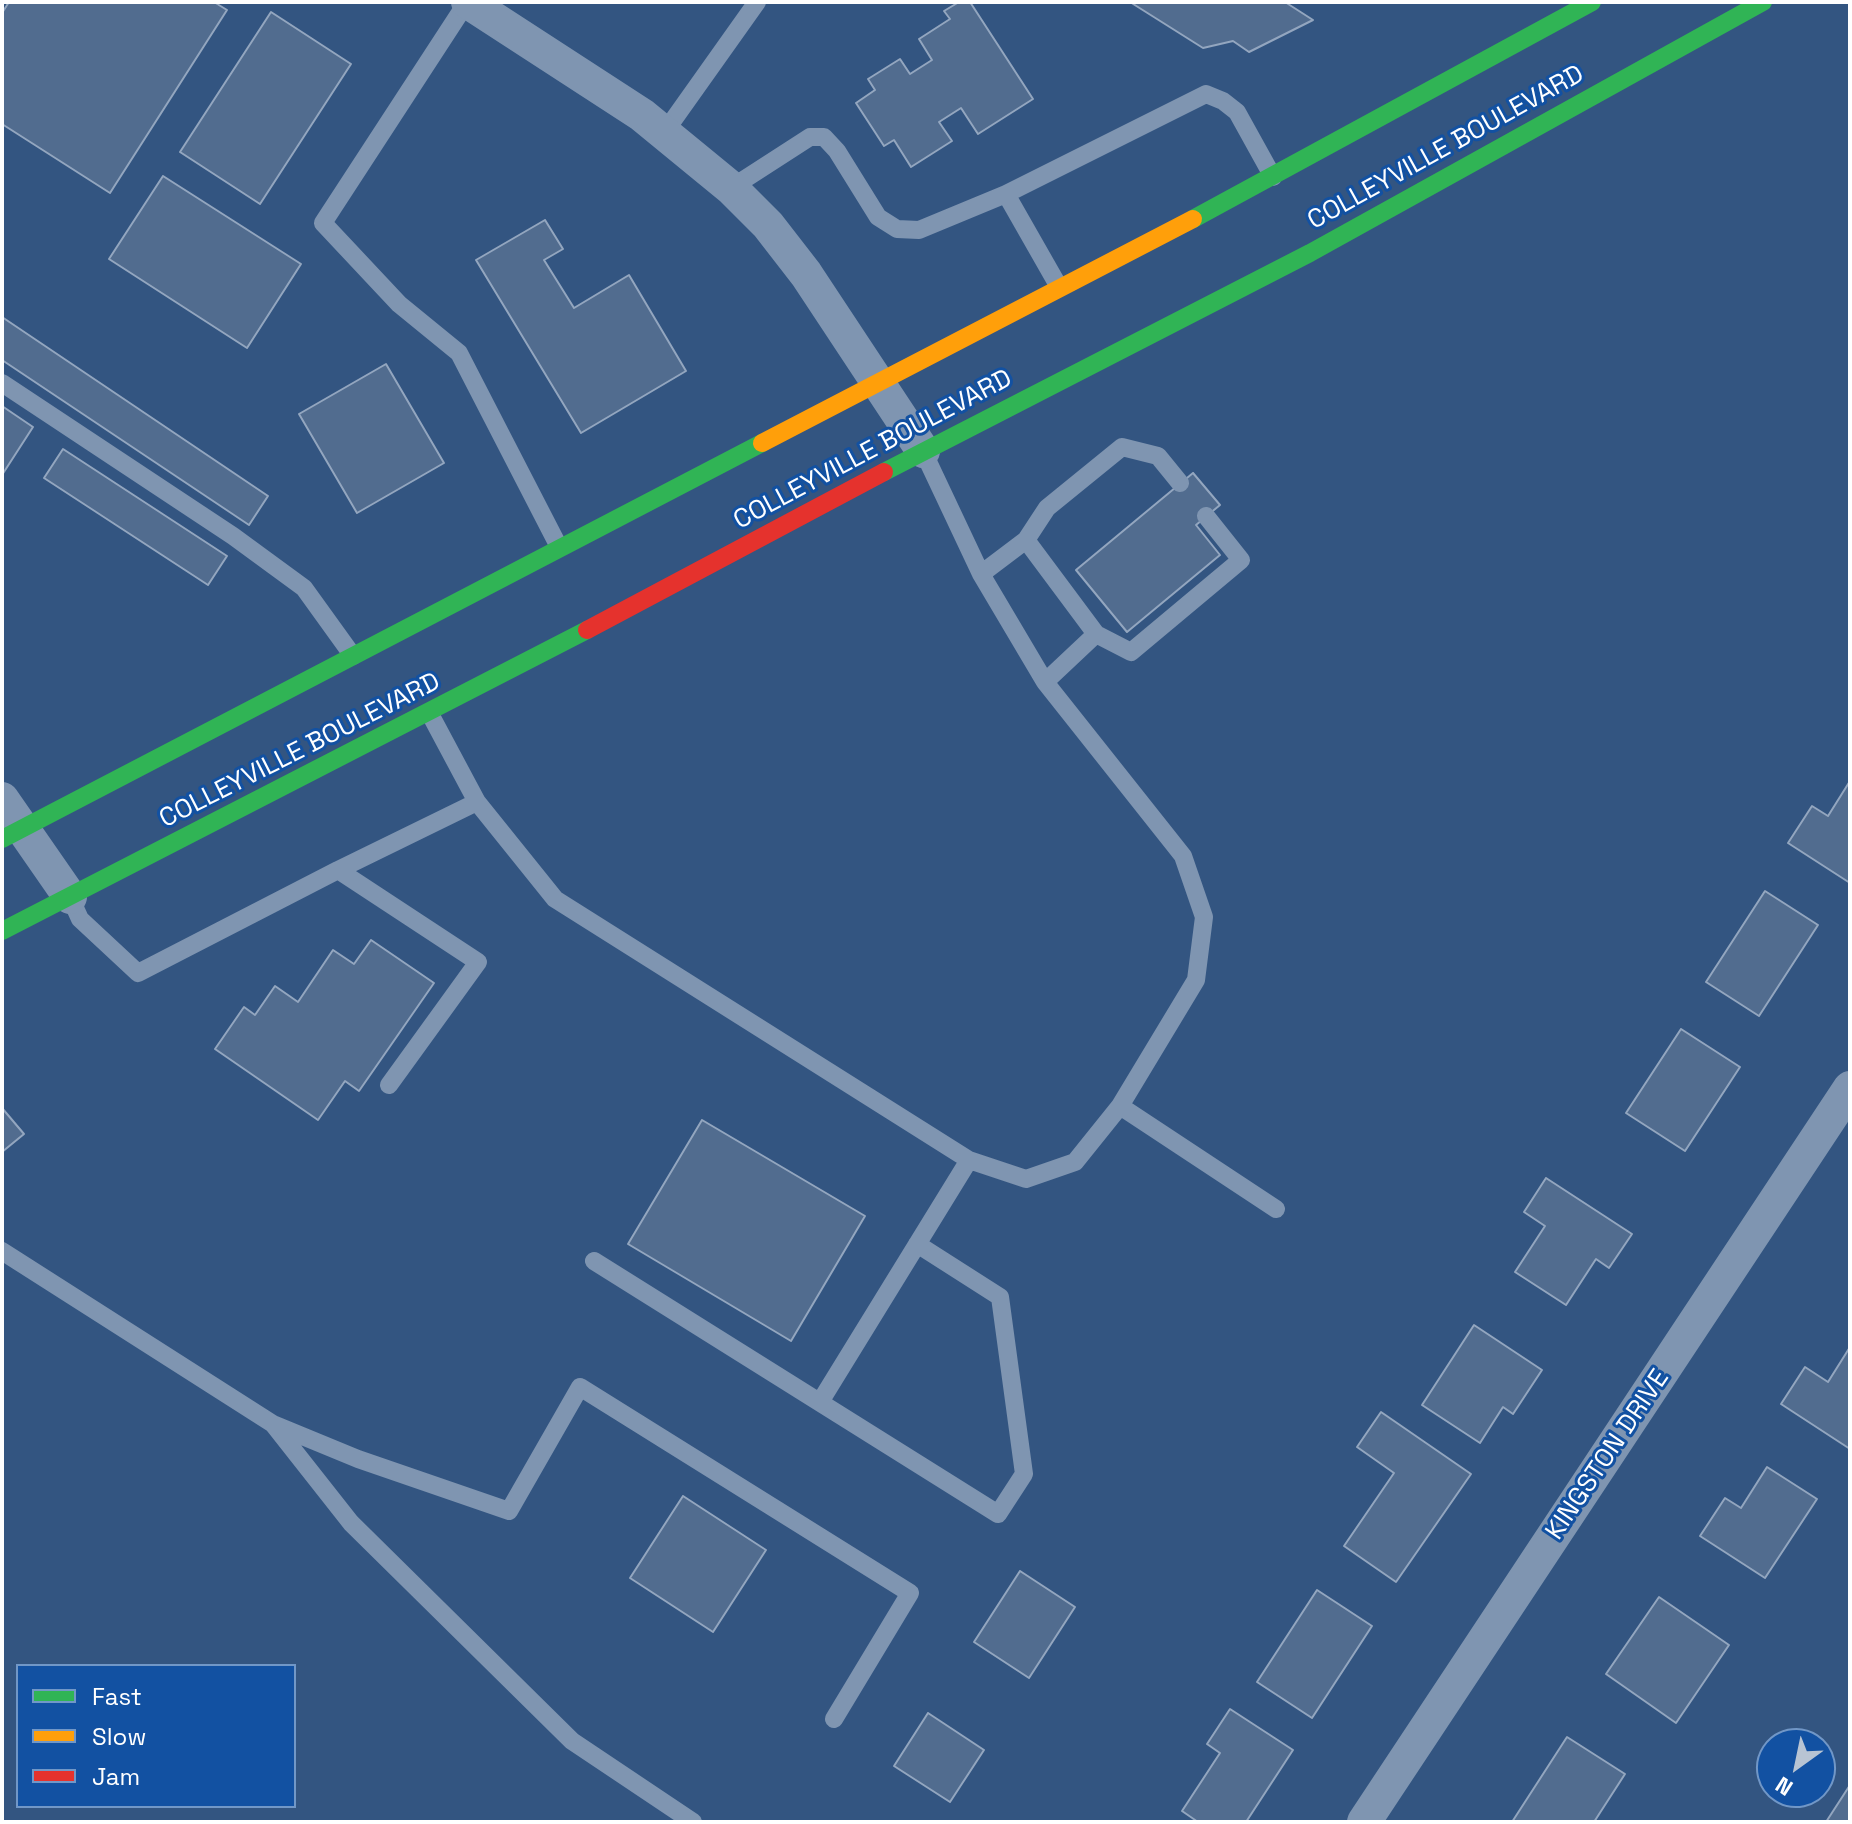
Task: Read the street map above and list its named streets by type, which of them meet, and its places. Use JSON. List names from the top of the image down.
{
  "streets": {
    "main road": ["COLLEYVILLE BOULEVARD"],
    "street": ["KINGSTON DRIVE"]
  },
  "legend": ["Fast", "Slow", "Jam"],
  "north": "bottom left"
}
